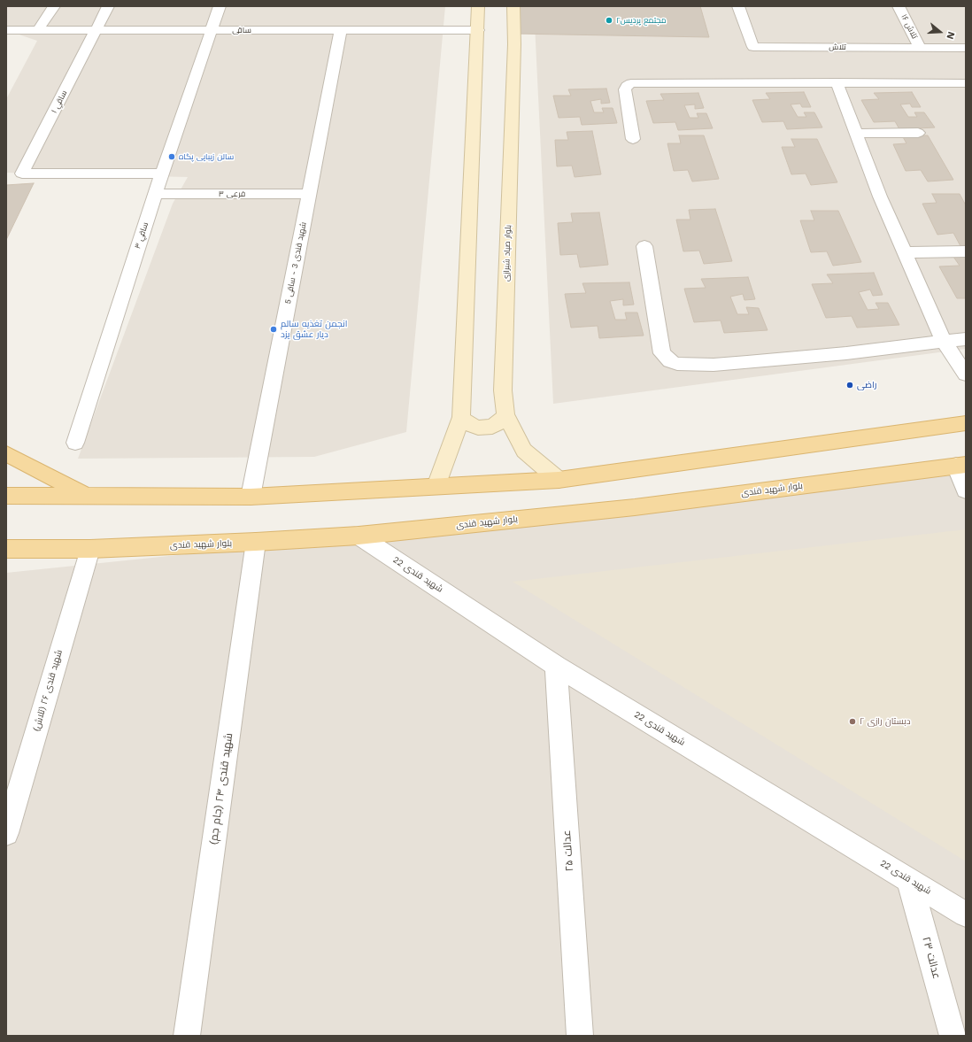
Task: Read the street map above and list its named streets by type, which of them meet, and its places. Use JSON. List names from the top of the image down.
{
  "streets": {
    "main road": ["بلوار صیاد شیرازی", "بلوار شهید قندی"],
    "street": [
      "تلاش ۱۶",
      "ساقی",
      "تلاش",
      "ساقي ۱",
      "فرعی ۳",
      "ساقي ۳",
      "شهید قندی 3 - ساقی 5",
      "شهید قندی 22",
      "شهید قندی ۲۶ (تلاش)",
      "شهید قندی ۲۴ (جام جم)",
      "عدالت ۲۵",
      "عدالت ۲۳"
    ]
  },
  "crossings": [
    ["تلاش ۱۶", "تلاش"],
    ["ساقی", "ساقي ۱"],
    ["ساقی", "ساقي ۳"],
    ["ساقی", "شهید قندی 3 - ساقی 5"],
    ["ساقي ۱", "ساقي ۳"],
    ["فرعی ۳", "ساقي ۳"],
    ["فرعی ۳", "شهید قندی 3 - ساقی 5"],
    ["بلوار شهید قندی", "شهید قندی 22"],
    ["بلوار شهید قندی", "شهید قندی ۲۶ (تلاش)"],
    ["بلوار شهید قندی", "شهید قندی ۲۴ (جام جم)"],
    ["شهید قندی 22", "عدالت ۲۵"],
    ["شهید قندی 22", "عدالت ۲۳"]
  ],
  "places": [
    "مجتمع پردیس۲",
    "سالن زیبایی پگاه",
    "انجمن تغذیه سالم دیار عشق یزد",
    "راضی",
    "دبستان رازی ۲"
  ],
  "north": "right"
}
